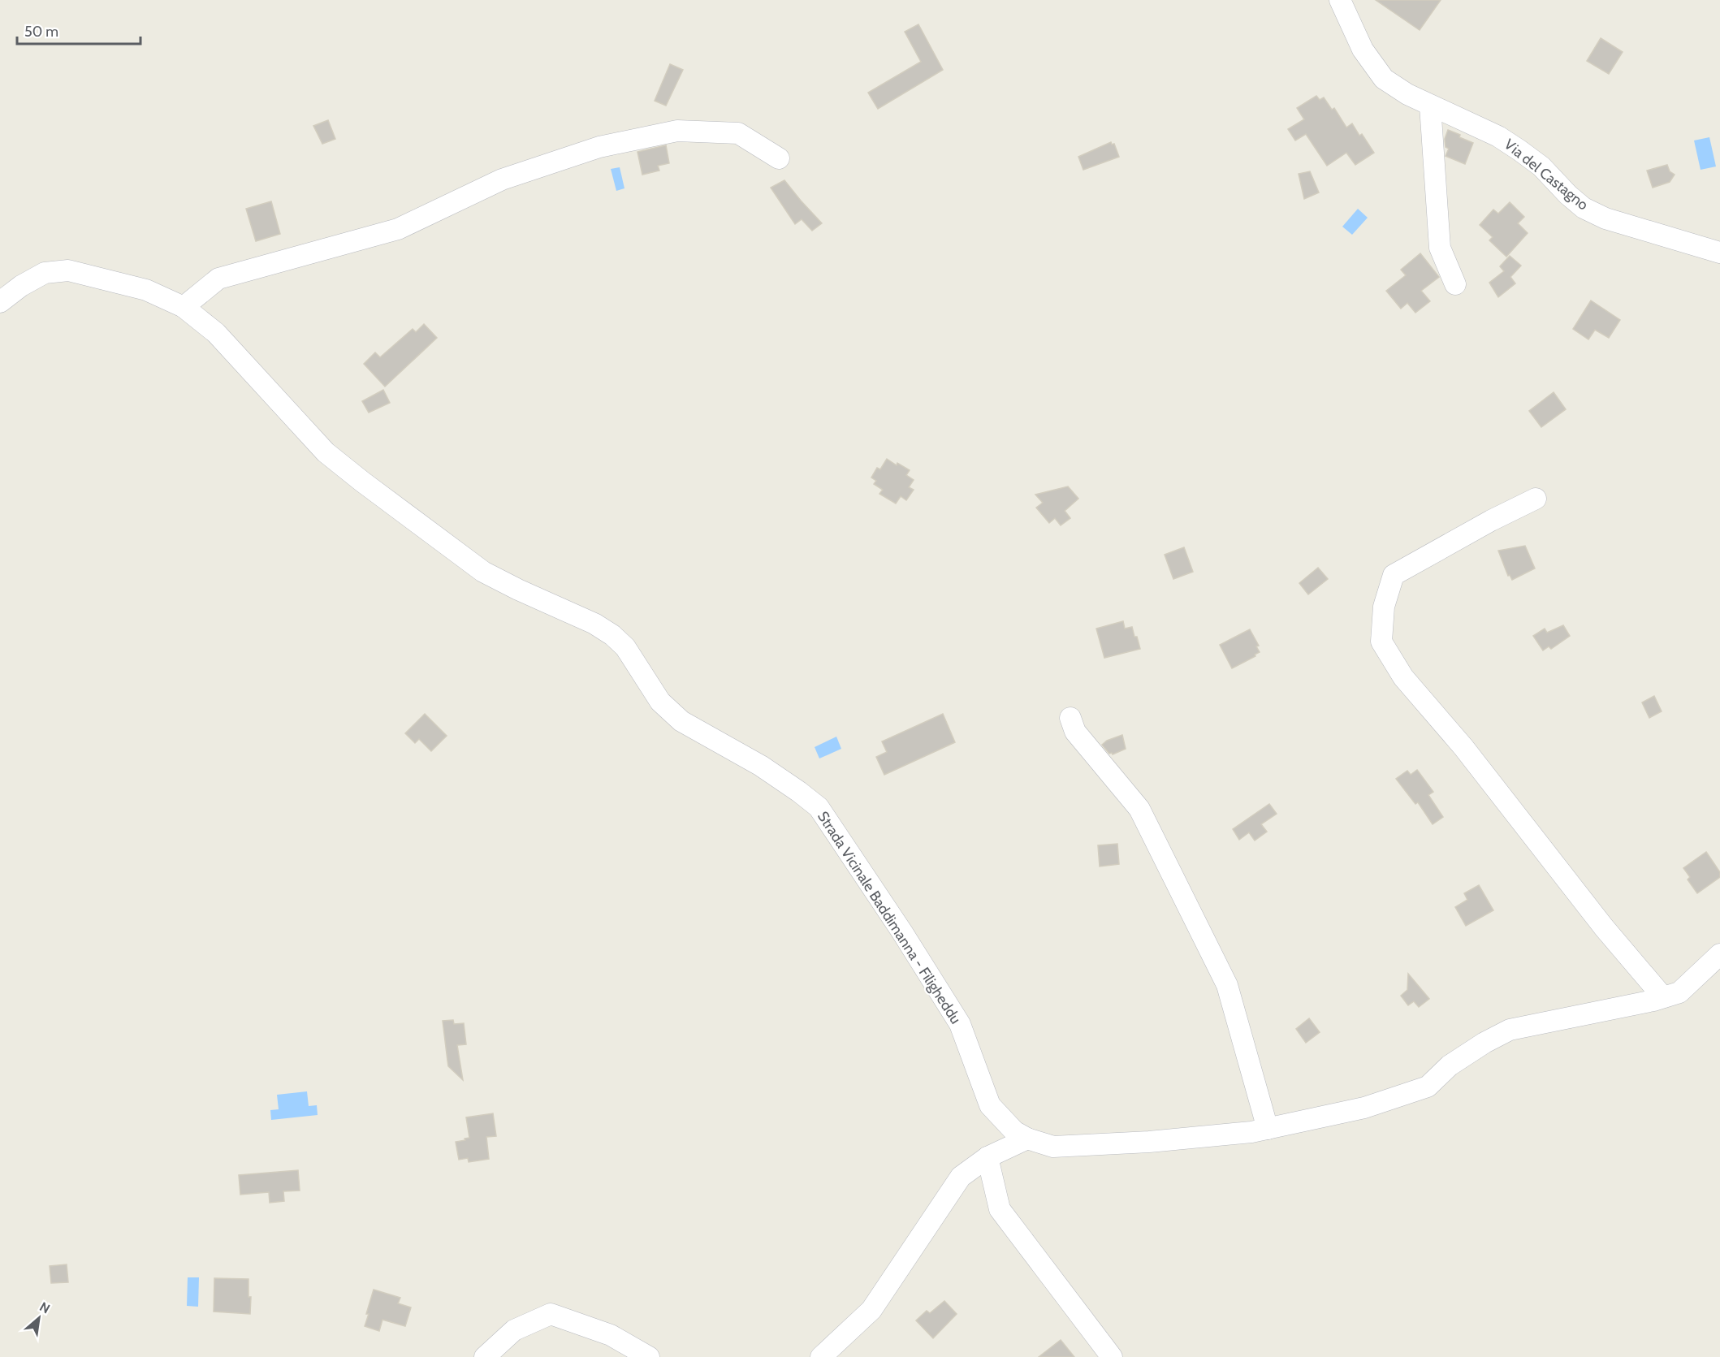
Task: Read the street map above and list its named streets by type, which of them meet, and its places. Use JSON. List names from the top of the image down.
{
  "streets": {
    "street": ["Via del Castagno", "Strada Vicinale Baddimanna - Filigheddu"]
  },
  "scale_bar": "50 m",
  "north": "top right"
}
